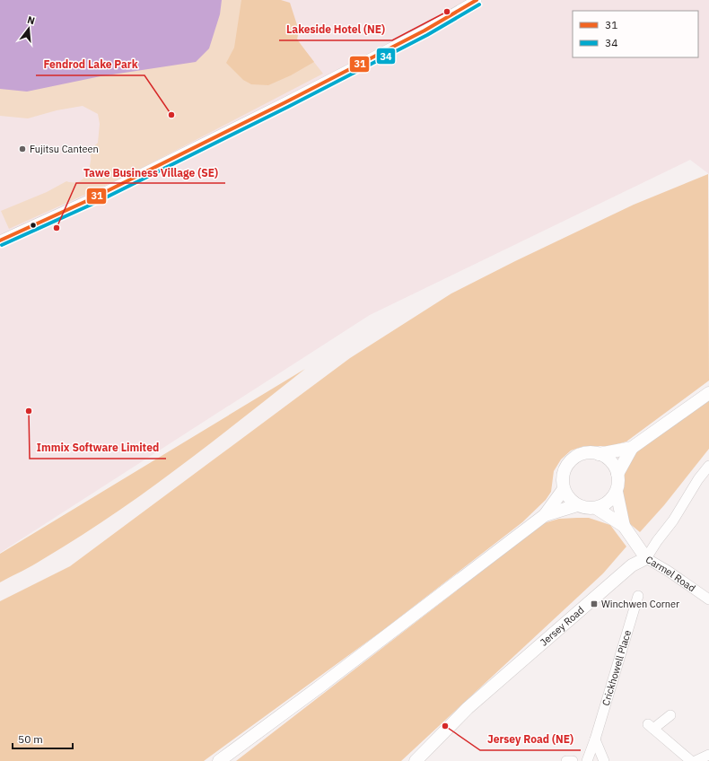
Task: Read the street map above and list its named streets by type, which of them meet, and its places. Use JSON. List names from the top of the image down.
{
  "streets": {
    "main road": ["Carmel Road", "Jersey Road"],
    "street": ["Crickhowell Place"]
  },
  "crossings": [
    ["Carmel Road", "Jersey Road"]
  ],
  "places": {
    "other": [
      "Lakeside Hotel (NE)",
      "Fendrod Lake Park",
      "Fujitsu Canteen",
      "Tawe Business Village (SE)",
      "Immix Software Limited",
      "Jersey Road (NE)"
    ],
    "transit": ["Winchwen Corner"]
  },
  "lines": ["transit line 31", "transit line 34"],
  "legend": ["31", "34"],
  "scale_bar": "50 m",
  "north": "top"
}
